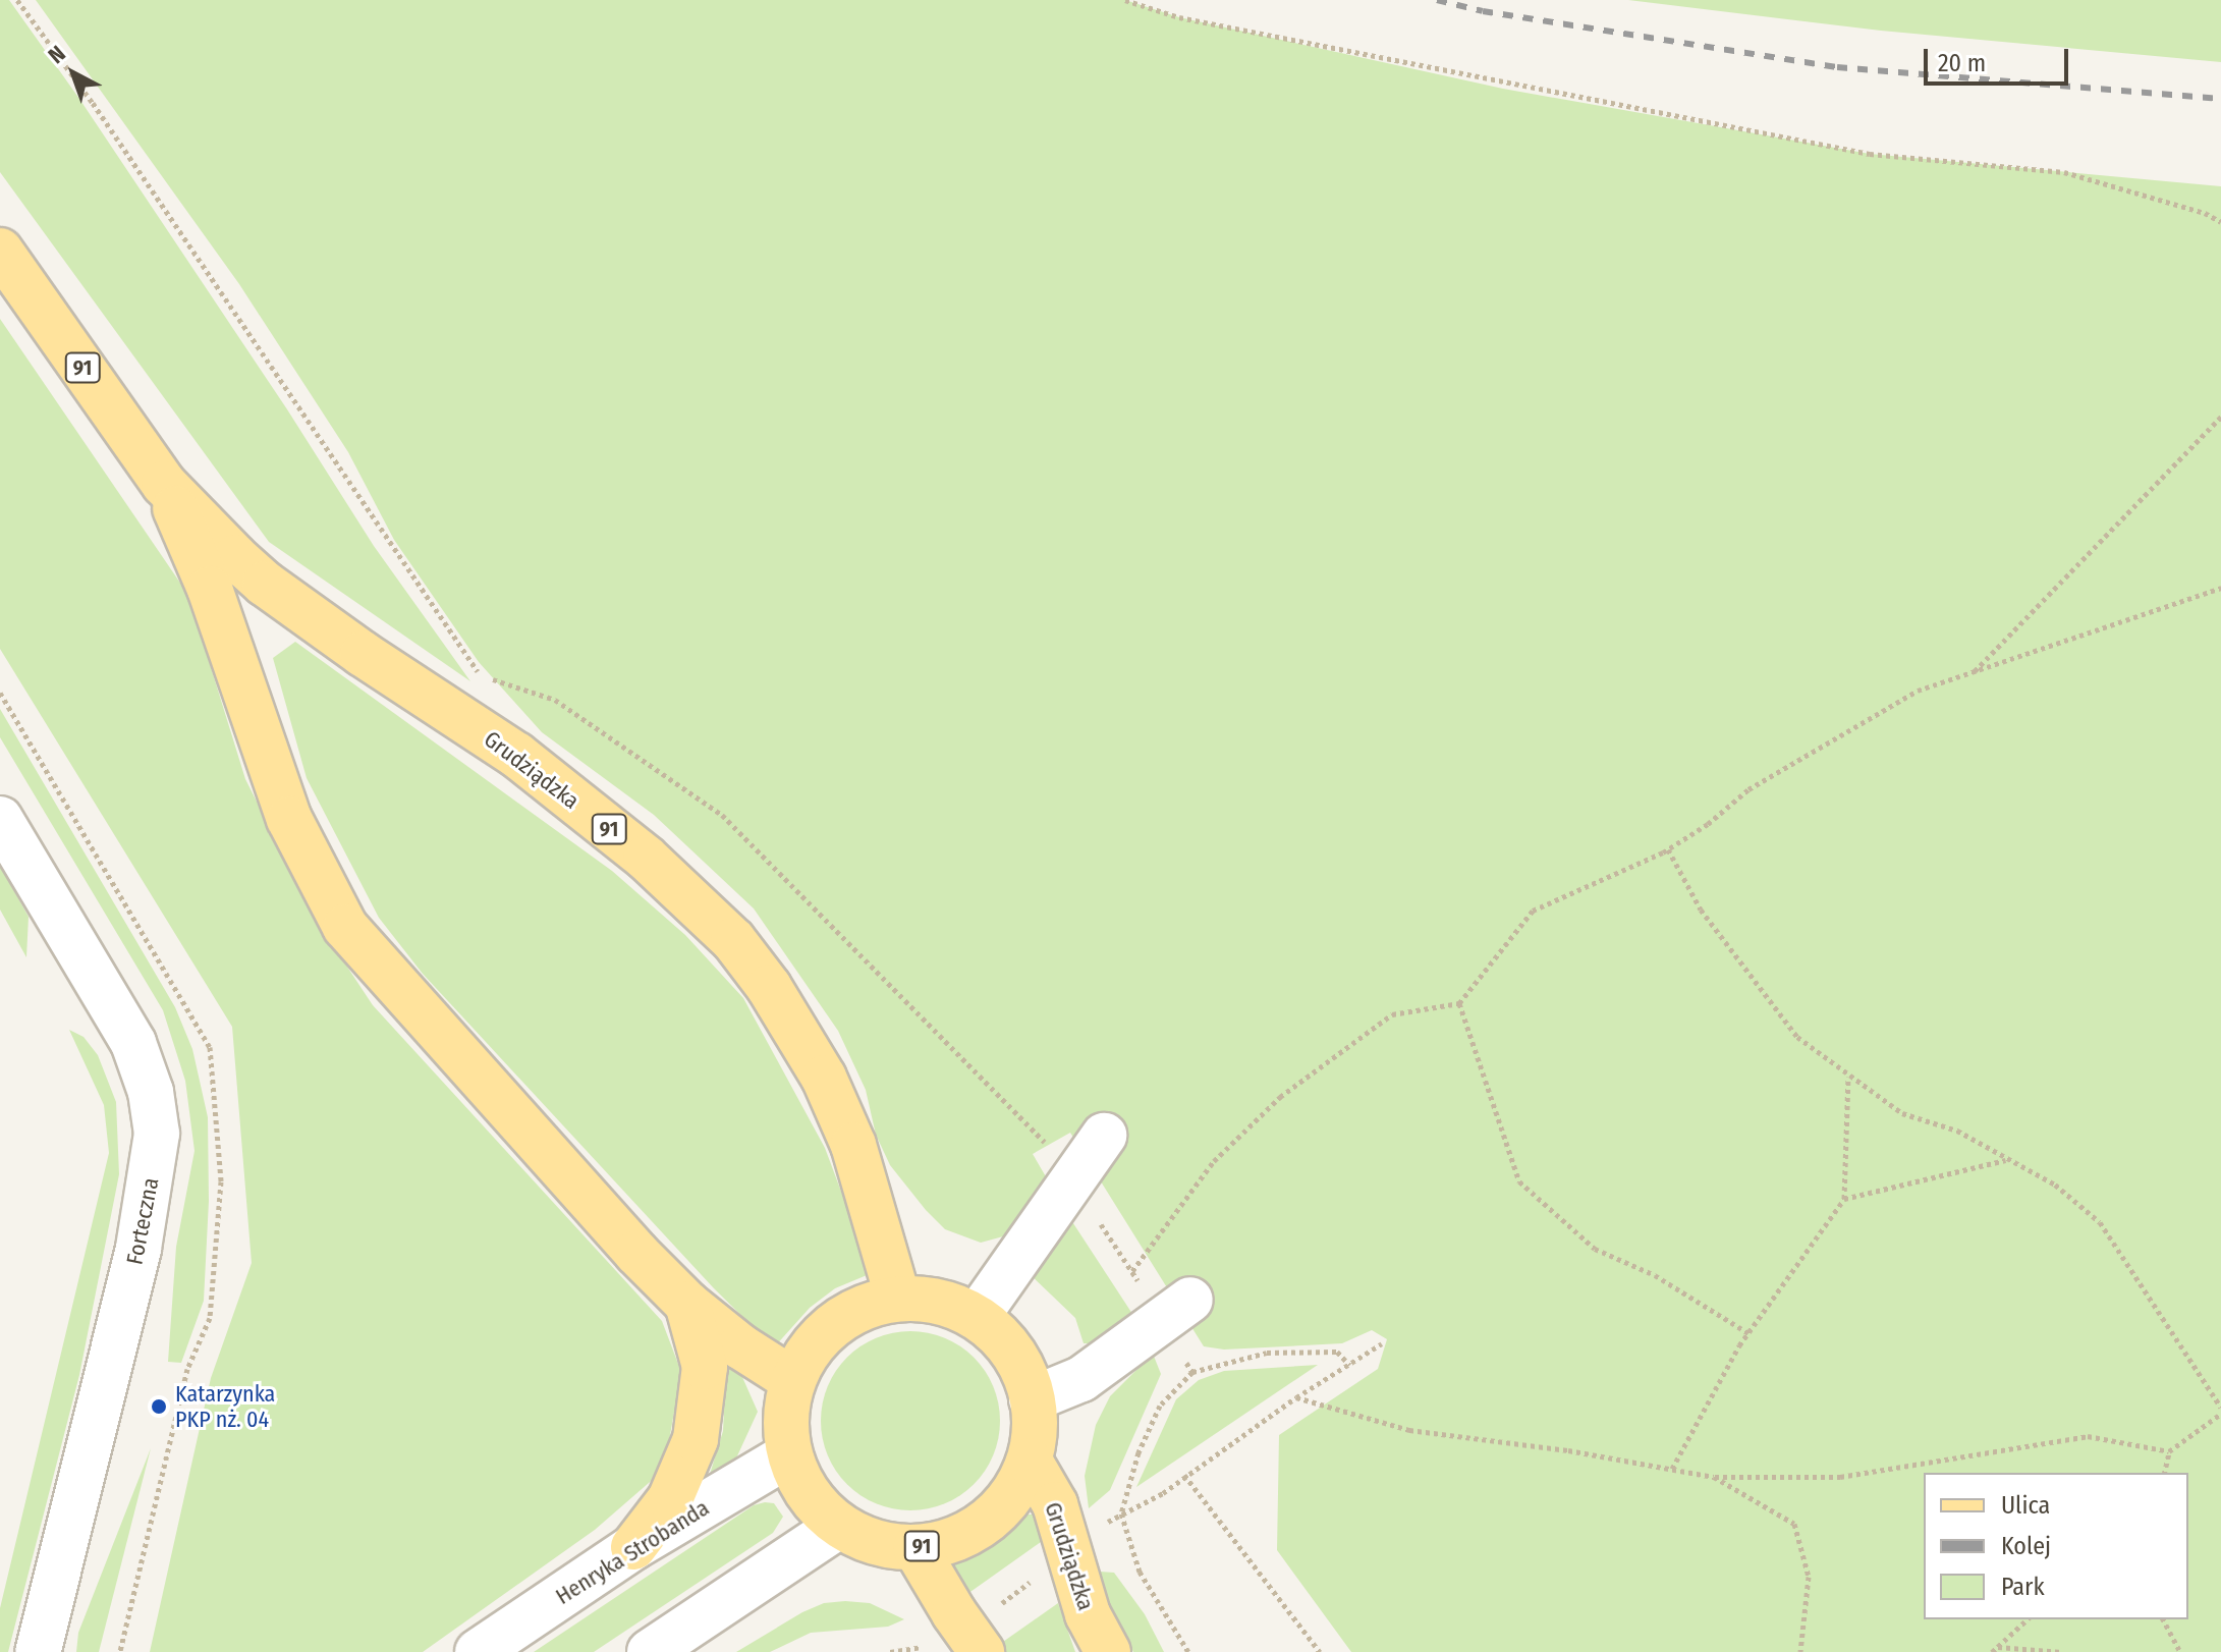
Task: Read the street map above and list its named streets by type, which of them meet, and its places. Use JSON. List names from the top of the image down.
{
  "streets": {
    "main road": ["91", "Grudziądzka"],
    "street": ["Forteczna", "Henryka Strobanda"]
  },
  "crossings": [
    ["91", "Grudziądzka"],
    ["91", "Henryka Strobanda"],
    ["Grudziądzka", "Henryka Strobanda"]
  ],
  "places": ["Katarzynka PKP nż. 04"],
  "legend": ["Ulica", "Kolej", "Park"],
  "scale_bar": "20 m",
  "north": "top left"
}
